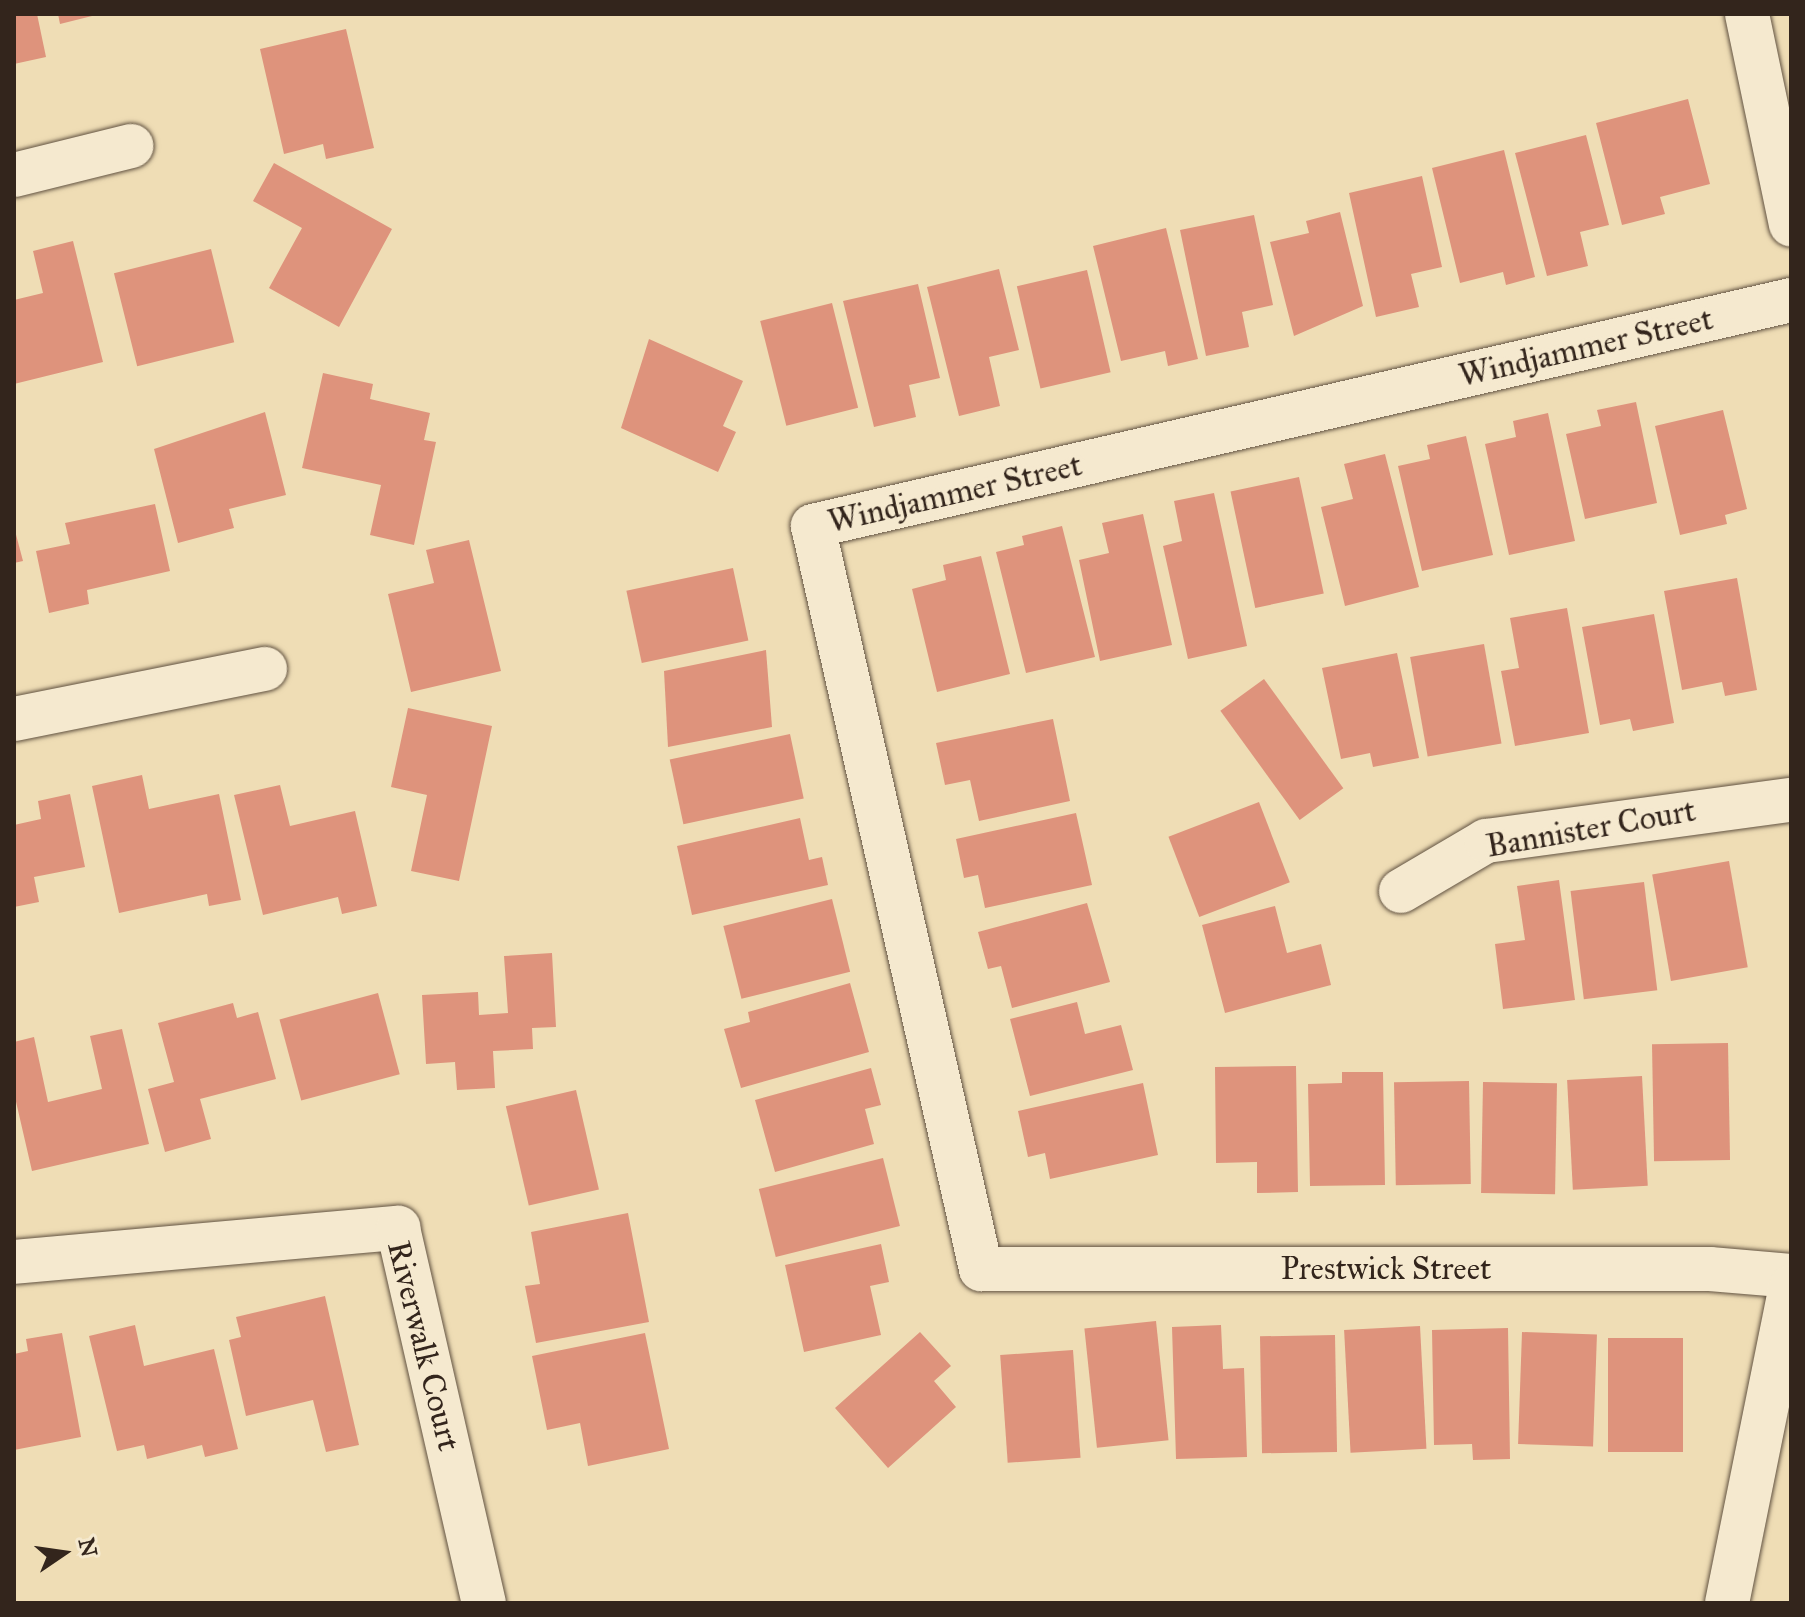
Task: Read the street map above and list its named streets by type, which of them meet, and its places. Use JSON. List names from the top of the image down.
{
  "streets": {
    "street": [
      "Windjammer Street",
      "Bannister Court",
      "Prestwick Street",
      "Riverwalk Court"
    ]
  },
  "crossings": [
    ["Windjammer Street", "Prestwick Street"]
  ],
  "north": "right"
}
